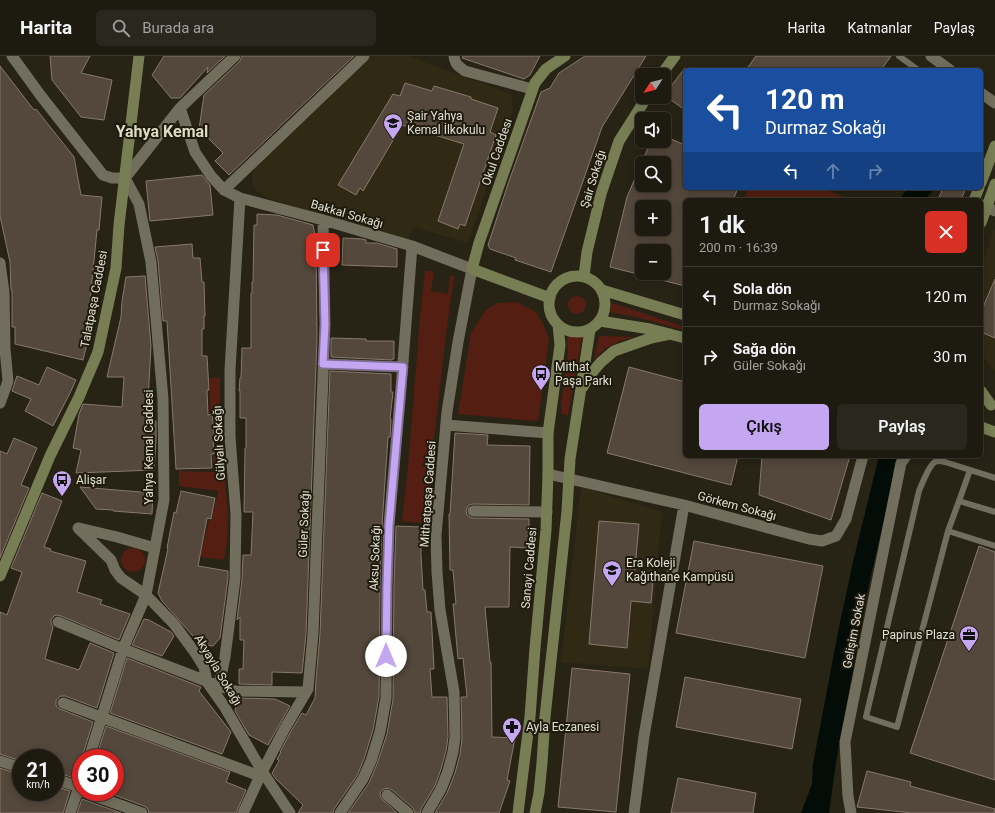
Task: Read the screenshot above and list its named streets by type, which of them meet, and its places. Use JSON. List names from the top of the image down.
{
  "streets": {
    "main road": [
      "Okul Caddesı",
      "Şair Sokağı",
      "Bakkal Sokağı",
      "Talatpaşa Caddesi",
      "Sanayi Caddesi"
    ],
    "street": [
      "Gülyalı Sokağı",
      "Yahya Kemal Caddesi",
      "Mithatpaşa Caddesi",
      "Görkem Sokağı",
      "Güler Sokağı",
      "Aksu Sokağı",
      "Gelişim Sokak",
      "Akyayla Sokağı"
    ]
  },
  "crossings": [
    ["Okul Caddesı", "Bakkal Sokağı"],
    ["Okul Caddesı", "Mithatpaşa Caddesi"],
    ["Şair Sokağı", "Bakkal Sokağı"],
    ["Şair Sokağı", "Sanayi Caddesi"],
    ["Bakkal Sokağı", "Gülyalı Sokağı"],
    ["Bakkal Sokağı", "Mithatpaşa Caddesi"],
    ["Bakkal Sokağı", "Güler Sokağı"],
    ["Bakkal Sokağı", "Aksu Sokağı"],
    ["Bakkal Sokağı", "Sanayi Caddesi"],
    ["Talatpaşa Caddesi", "Yahya Kemal Caddesi"],
    ["Yahya Kemal Caddesi", "Akyayla Sokağı"],
    ["Görkem Sokağı", "Sanayi Caddesi"],
    ["Güler Sokağı", "Akyayla Sokağı"]
  ],
  "districts": ["Yahya Kemal"],
  "places": {
    "school or university": ["Şair Yahya Kemal İlkokulu", "Era Koleji Kağıthane Kampüsü"],
    "bus stop": ["Mithat Paşa Parkı", "Alişar"],
    "office": ["Papirus Plaza"],
    "pharmacy": ["Ayla Eczanesi"]
  },
  "north": "bottom left",
  "page": {
    "header": "Harita",
    "search": "Burada ara",
    "nav": ["Harita", "Katmanlar", "Paylaş"],
    "map_buttons": ["+", "−"],
    "turn": ["120 m", "Durmaz Sokağı"],
    "heading": ["1 dk", "200 m · 16:39"],
    "list": [
      {
        "name": "Sola dön",
        "note": "Durmaz Sokağı",
        "value": "120 m"
      },
      {
        "name": "Sağa dön",
        "note": "Güler Sokağı",
        "value": "30 m"
      }
    ],
    "buttons": ["Çıkış", "Paylaş"],
    "speed": "21 km/h",
    "limit": "30"
  }
}
